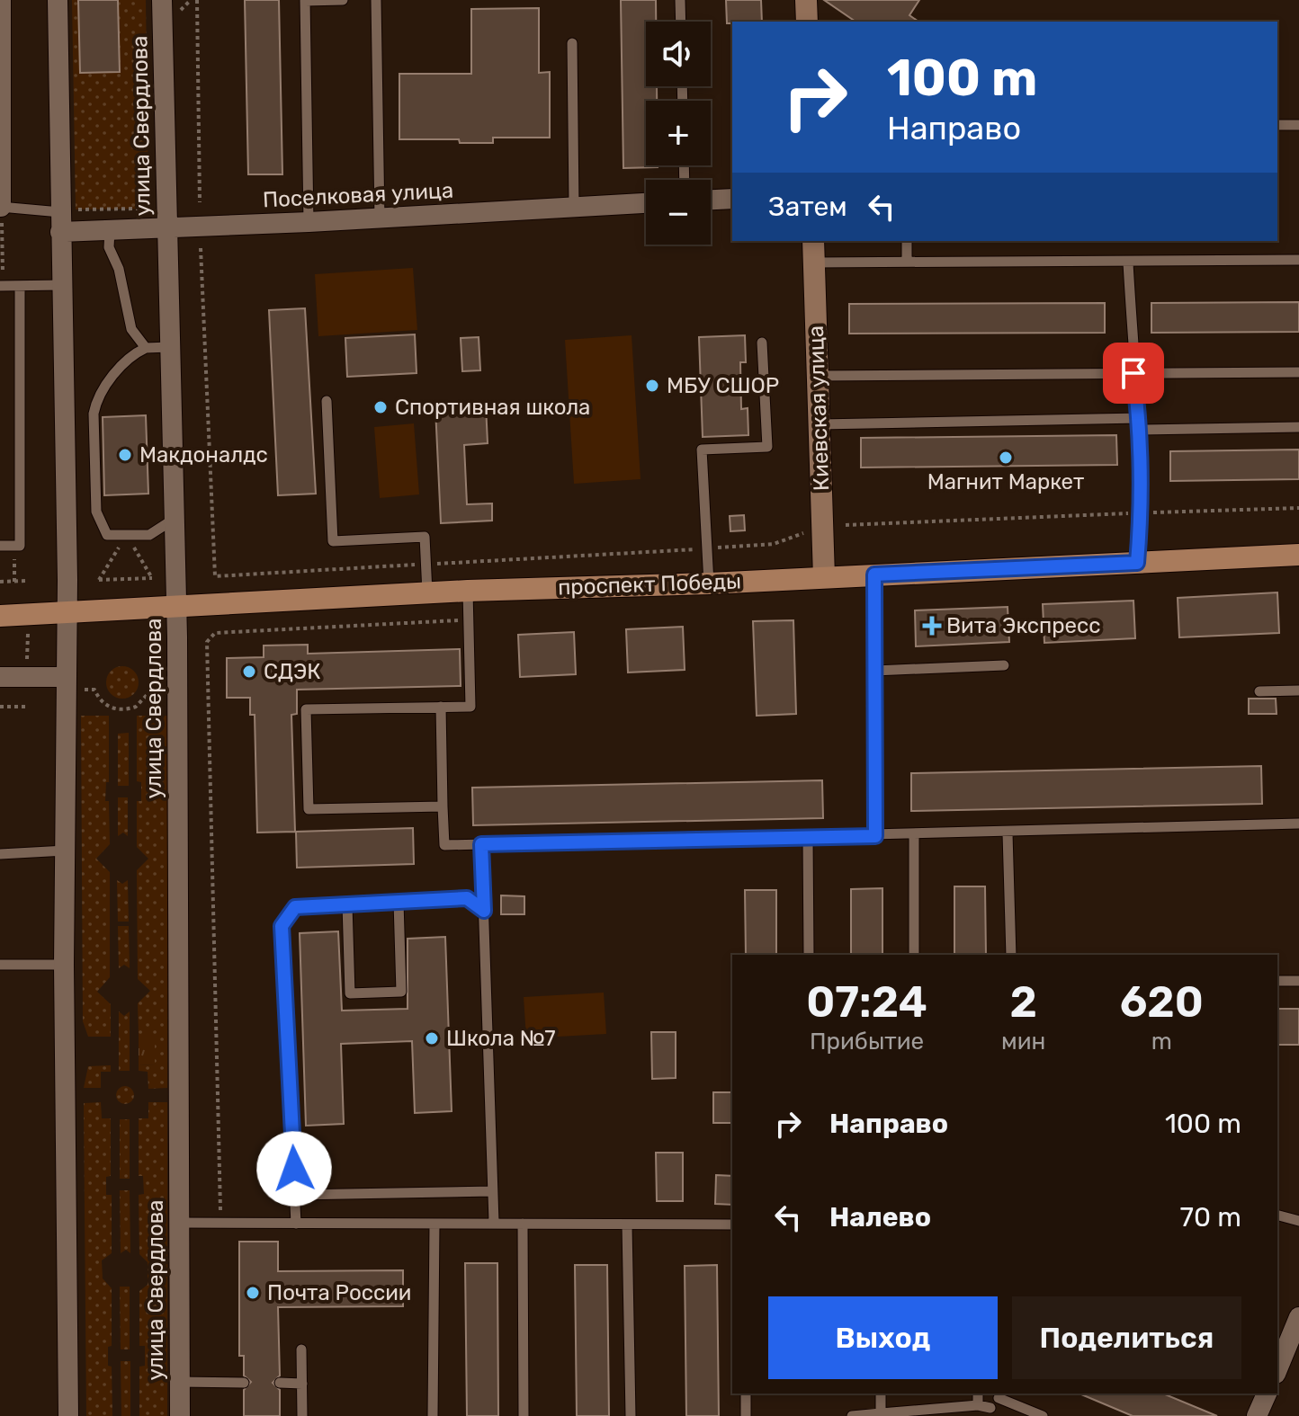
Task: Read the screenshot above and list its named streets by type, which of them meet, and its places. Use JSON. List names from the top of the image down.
{
  "streets": {
    "main road": ["Киевская улица", "проспект Победы"],
    "street": ["улица Свердлова", "Поселковая улица"]
  },
  "crossings": [
    ["улица Свердлова", "Поселковая улица"],
    ["улица Свердлова", "проспект Победы"],
    ["Киевская улица", "проспект Победы"]
  ],
  "places": {
    "other": [
      "МБУ СШОР",
      "Спортивная школа",
      "Макдоналдс",
      "Магнит Маркет",
      "СДЭК",
      "Школа №7",
      "Почта России"
    ],
    "health": ["Вита Экспресс"]
  },
  "page": {
    "map_buttons": ["+", "−"],
    "turn": ["100 m", "Направо"],
    "then": "Затем",
    "eta": [
      "07:24",
      "Прибытие",
      "2",
      "мин",
      "620",
      "m"
    ],
    "list": [
      {
        "name": "Направо",
        "value": "100 m"
      },
      {
        "name": "Налево",
        "value": "70 m"
      }
    ],
    "buttons": ["Выход", "Поделиться"]
  }
}
